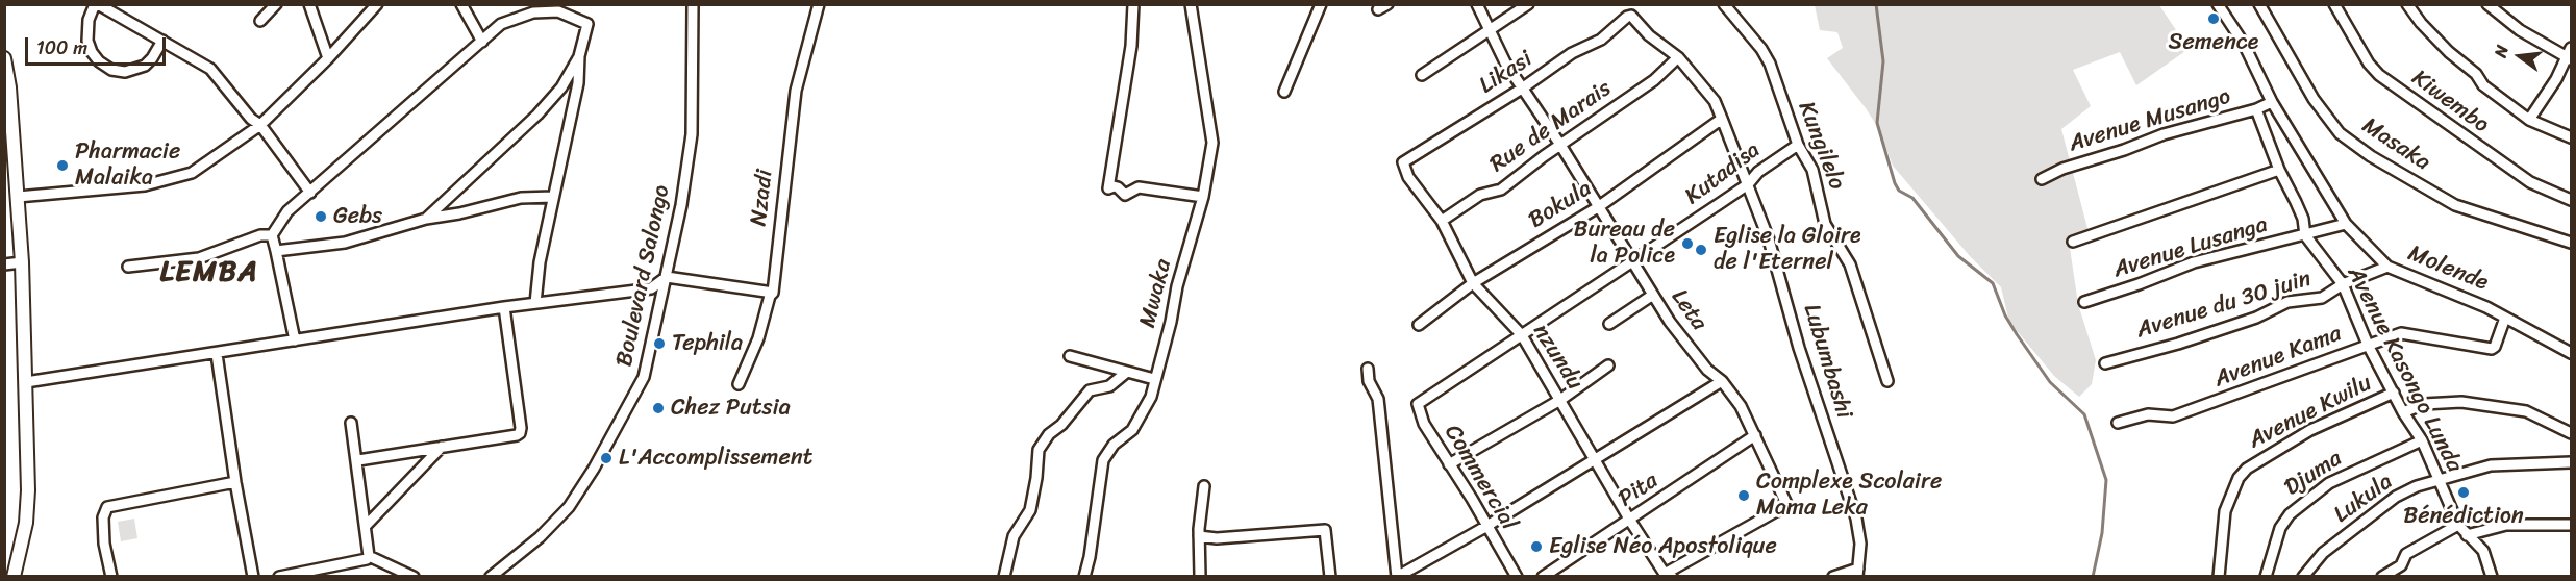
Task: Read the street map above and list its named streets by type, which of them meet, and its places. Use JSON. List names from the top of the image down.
{
  "streets": {
    "street": [
      "Likasi",
      "Kiwembo",
      "Avenue Musango",
      "Rue de Marais",
      "Masaka",
      "Kungilelo",
      "Kutadisa",
      "Nzadi",
      "Bokula",
      "Avenue Lusanga",
      "Molende",
      "Boulevard Salongo",
      "Mwaka",
      "Avenue du 30 juin",
      "Leta",
      "nzundu",
      "Avenue Kama",
      "Lubumbashi",
      "Avenue Kasongo Lunda",
      "Avenue Kwilu",
      "Djuma",
      "Commercial",
      "Pita",
      "Lukula"
    ]
  },
  "crossings": [
    ["Likasi", "Leta"],
    ["Likasi", "nzundu"],
    ["Likasi", "Lubumbashi"],
    ["Avenue Musango", "Molende"],
    ["Avenue Musango", "Avenue Kasongo Lunda"],
    ["Rue de Marais", "Leta"],
    ["Rue de Marais", "nzundu"],
    ["Rue de Marais", "Lubumbashi"],
    ["Kungilelo", "Kutadisa"],
    ["Kutadisa", "Leta"],
    ["Kutadisa", "nzundu"],
    ["Kutadisa", "Lubumbashi"],
    ["Kutadisa", "Commercial"],
    ["Bokula", "Leta"],
    ["Bokula", "nzundu"],
    ["Bokula", "Lubumbashi"],
    ["Avenue Lusanga", "Molende"],
    ["Avenue Lusanga", "Avenue Kasongo Lunda"],
    ["Molende", "Avenue du 30 juin"],
    ["Molende", "Avenue Kama"],
    ["Avenue du 30 juin", "Avenue Kasongo Lunda"],
    ["Leta", "nzundu"],
    ["Leta", "Pita"],
    ["nzundu", "Pita"],
    ["Avenue Kama", "Avenue Kasongo Lunda"],
    ["Avenue Kasongo Lunda", "Avenue Kwilu"],
    ["Avenue Kasongo Lunda", "Djuma"],
    ["Avenue Kasongo Lunda", "Lukula"]
  ],
  "districts": ["LEMBA"],
  "places": [
    "Semence",
    "Pharmacie Malaika",
    "Gebs",
    "Bureau de la Police",
    "Eglise la Gloire de l'Eternel",
    "Tephila",
    "Chez Putsia",
    "L'Accomplissement",
    "Bénédiction",
    "Complexe Scolaire Mama Leka",
    "Eglise Néo Apostolique"
  ],
  "scale_bar": "100 m",
  "north": "left"
}
